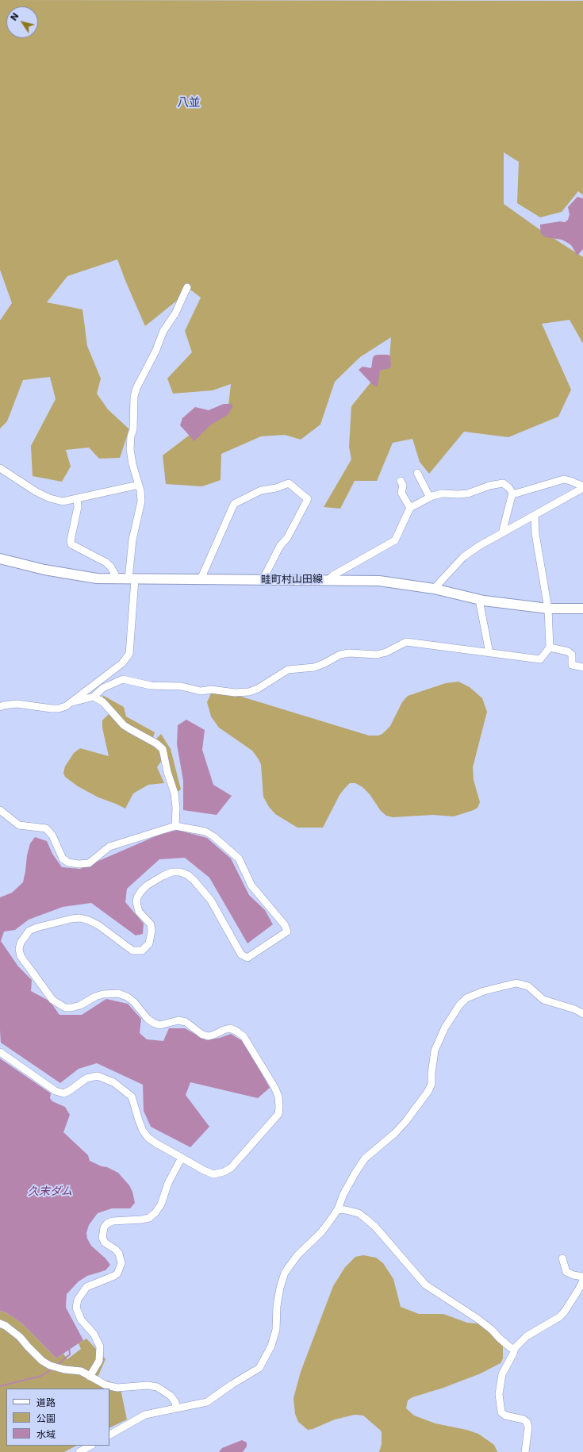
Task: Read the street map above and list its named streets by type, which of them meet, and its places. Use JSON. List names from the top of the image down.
{
  "streets": {
    "main road": ["畦町村山田線"]
  },
  "districts": ["八並"],
  "water": ["久末ダム"],
  "legend": ["道路", "公園", "水域"],
  "north": "top left"
}
